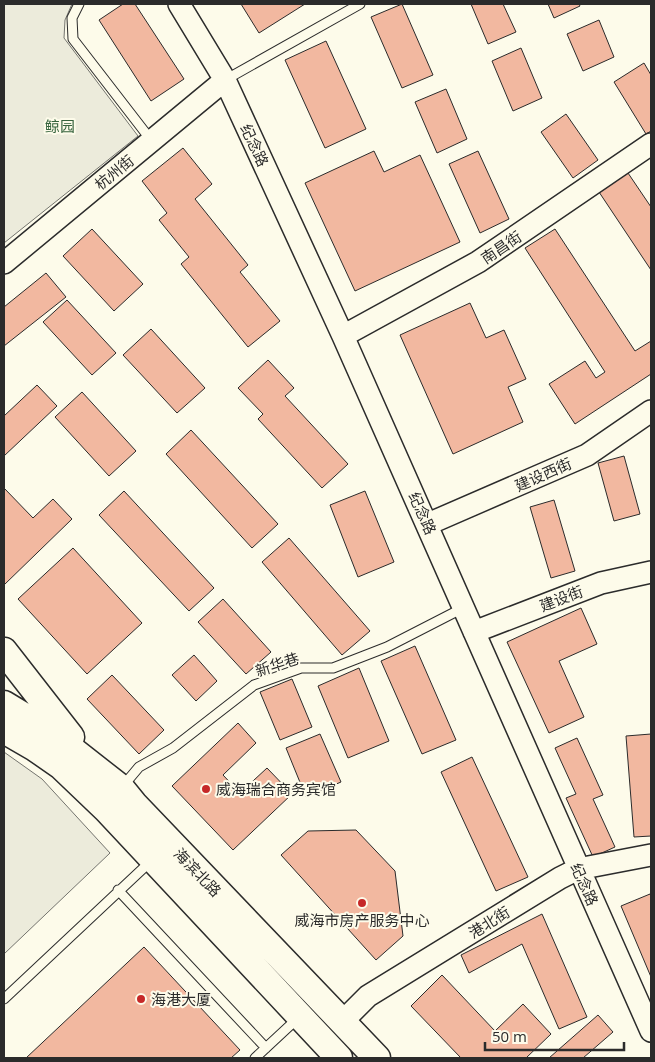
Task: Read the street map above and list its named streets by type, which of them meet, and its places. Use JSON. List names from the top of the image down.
{
  "streets": {
    "main road": ["海滨北路"],
    "street": [
      "纪念路",
      "杭州街",
      "南昌街",
      "建设西街",
      "建设街",
      "港北街"
    ],
    "lane": ["新华巷"]
  },
  "crossings": [
    ["纪念路", "杭州街"],
    ["纪念路", "南昌街"],
    ["纪念路", "建设西街"],
    ["纪念路", "建设街"],
    ["纪念路", "新华巷"],
    ["纪念路", "港北街"],
    ["新华巷", "海滨北路"],
    ["海滨北路", "港北街"]
  ],
  "parks": ["鲸园"],
  "places": ["威海瑞合商务宾馆", "威海市房产服务中心", "海港大厦"],
  "scale_bar": "50 m"
}
